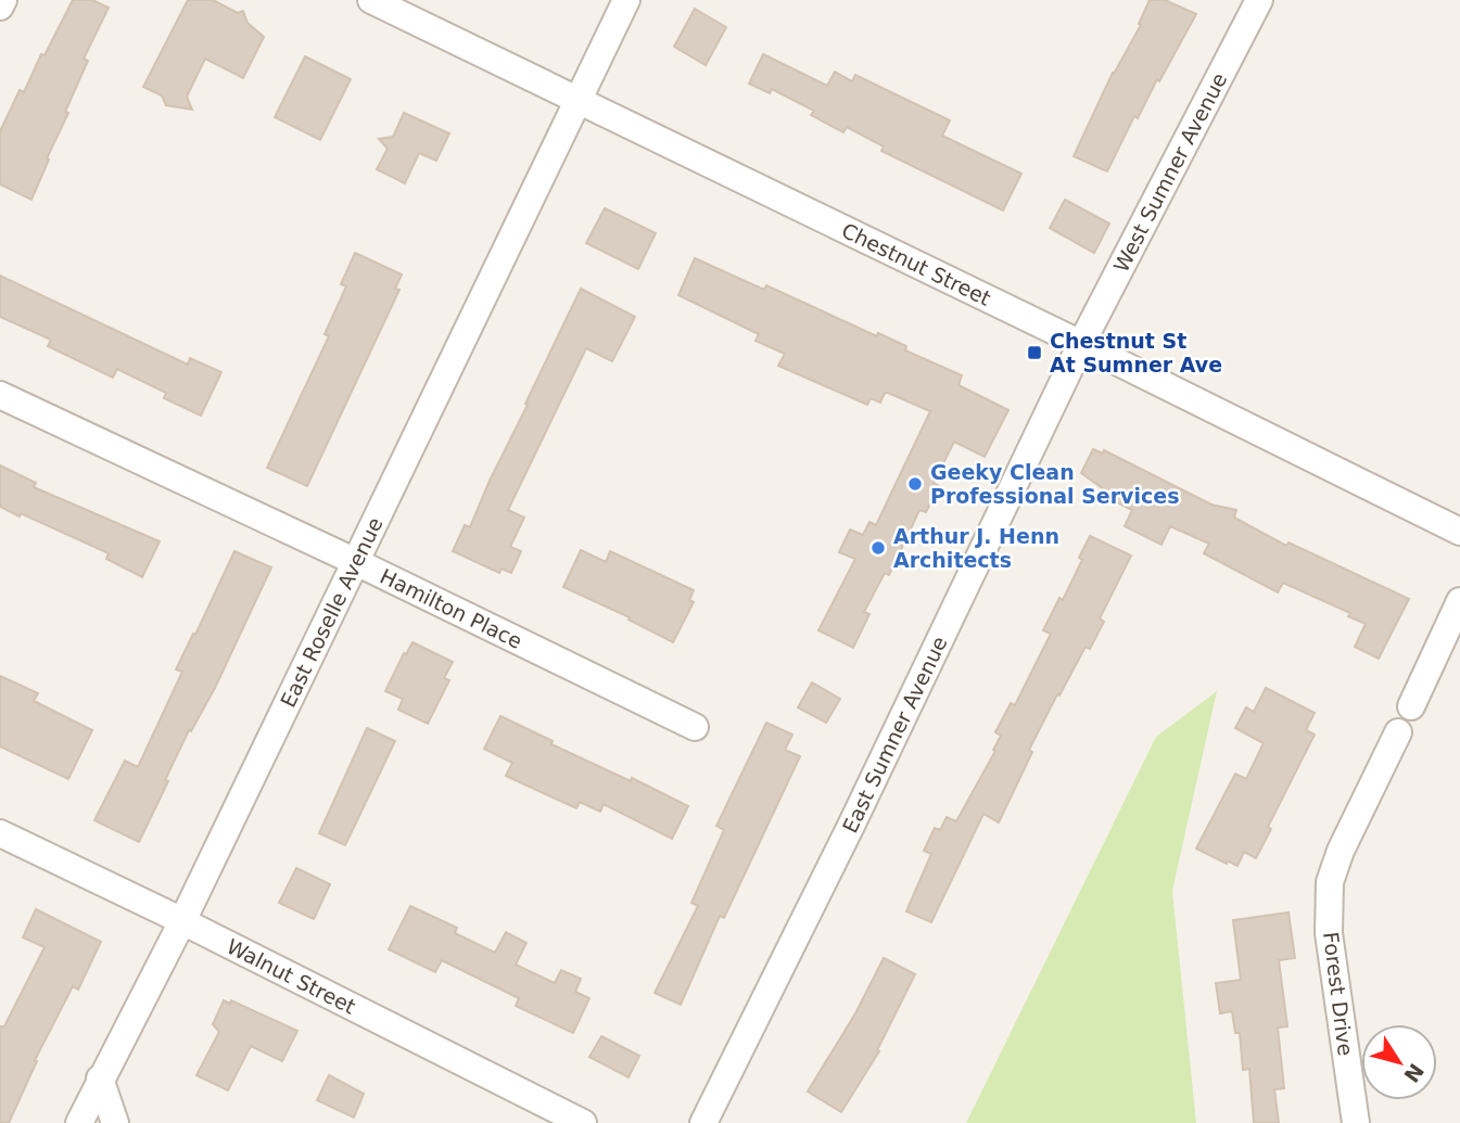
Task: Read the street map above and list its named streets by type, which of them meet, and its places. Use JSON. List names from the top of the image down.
{
  "streets": {
    "street": [
      "West Sumner Avenue",
      "Chestnut Street",
      "Hamilton Place",
      "East Roselle Avenue",
      "East Sumner Avenue",
      "Walnut Street",
      "Forest Drive"
    ]
  },
  "crossings": [
    ["West Sumner Avenue", "Chestnut Street"],
    ["West Sumner Avenue", "East Sumner Avenue"],
    ["Chestnut Street", "East Roselle Avenue"],
    ["Chestnut Street", "East Sumner Avenue"],
    ["Hamilton Place", "East Roselle Avenue"],
    ["East Roselle Avenue", "Walnut Street"]
  ],
  "places": {
    "transit": ["Chestnut St At Sumner Ave"],
    "other": ["Geeky Clean Professional Services", "Arthur J. Henn Architects"]
  },
  "north": "bottom right"
}
